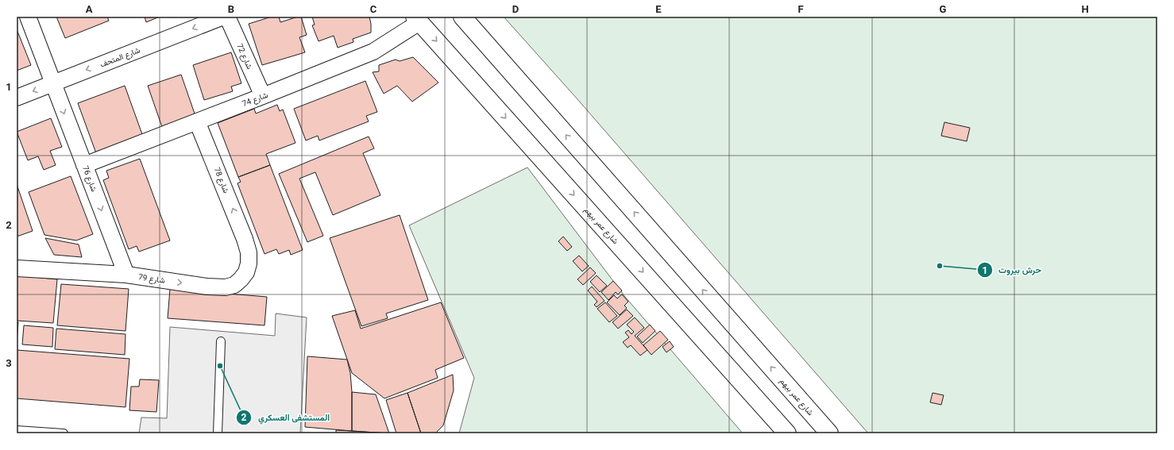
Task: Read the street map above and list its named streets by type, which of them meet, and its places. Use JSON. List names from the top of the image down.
{
  "streets": {
    "main road": ["شارع عمر بيهم"],
    "street": [
      "شارع 72",
      "شارع المتحف",
      "شارع 74",
      "شارع 76",
      "شارع 78",
      "شارع 79"
    ]
  },
  "crossings": [
    ["شارع 72", "شارع 74"],
    ["شارع المتحف", "شارع 76"],
    ["شارع 74", "شارع 76"],
    ["شارع 74", "شارع 78"],
    ["شارع 74", "شارع عمر بيهم"],
    ["شارع 76", "شارع 79"],
    ["شارع 78", "شارع 79"]
  ],
  "one_way": ["شارع المتحف", "شارع 76", "شارع 78"],
  "places": ["حرش بيروت", "المستشفى العسكري"],
  "grid": {
    "columns": [
      "A",
      "B",
      "C",
      "D",
      "E",
      "F",
      "G",
      "H"
    ],
    "rows": ["1", "2", "3"]
  }
}
